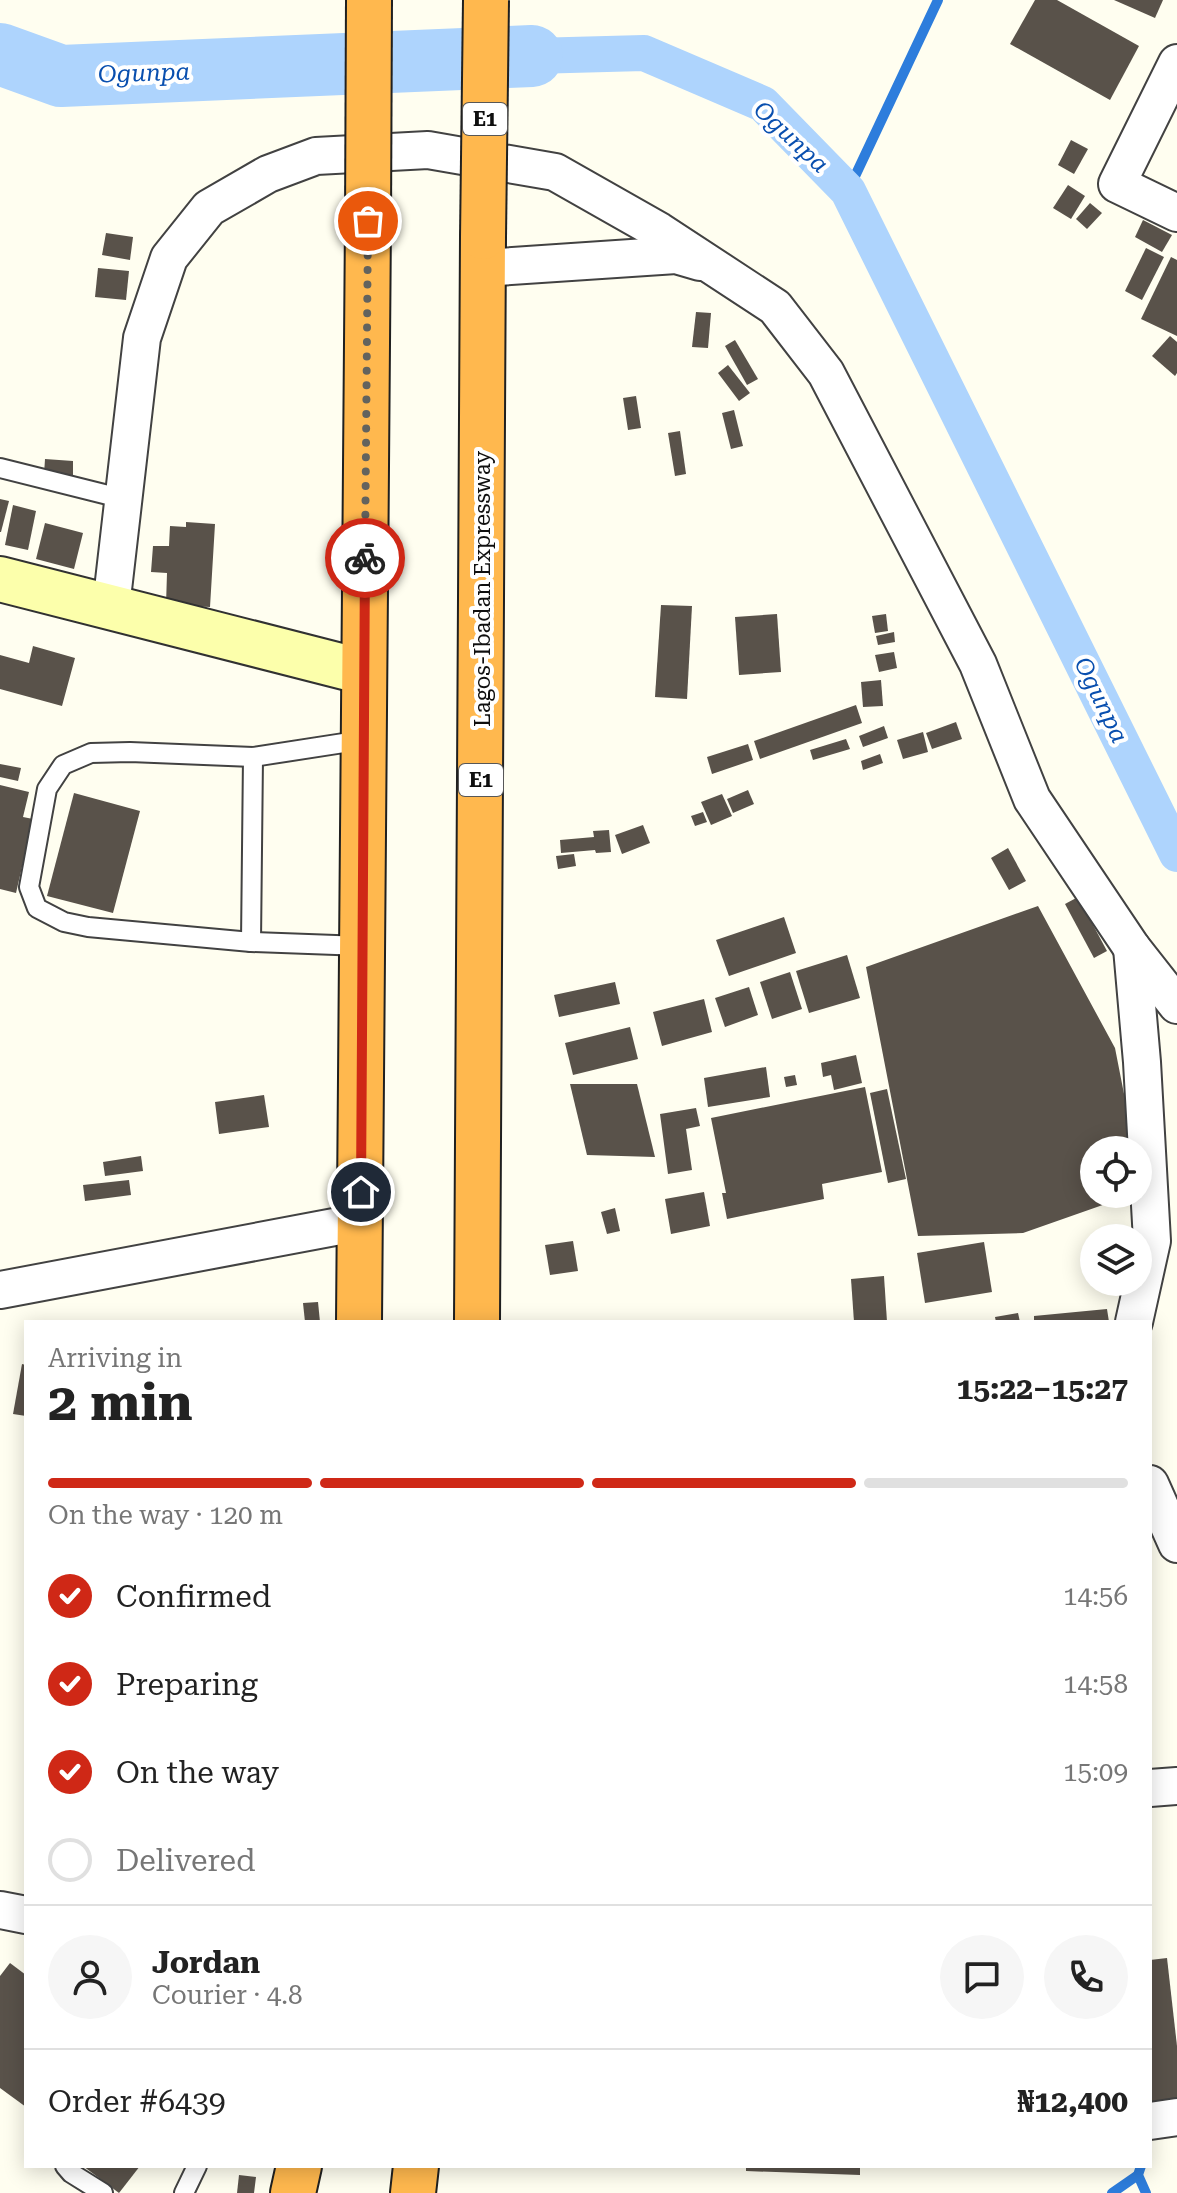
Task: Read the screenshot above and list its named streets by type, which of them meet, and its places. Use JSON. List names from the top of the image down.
{
  "streets": {
    "highway": ["E1", "Lagos-Ibadan Expressway"]
  },
  "water": ["Ogunpa"],
  "page": {
    "heading": ["2 min", "Arriving in", "15:22–15:27"],
    "panel": [
      "Jordan",
      "Courier · 4.8",
      "Order #6439",
      "₦12,400"
    ],
    "bar": "On the way · 120 m",
    "list": [
      ["Confirmed", "14:56"],
      ["Preparing", "14:58"],
      ["On the way", "15:09"],
      "Delivered"
    ]
  }
}
